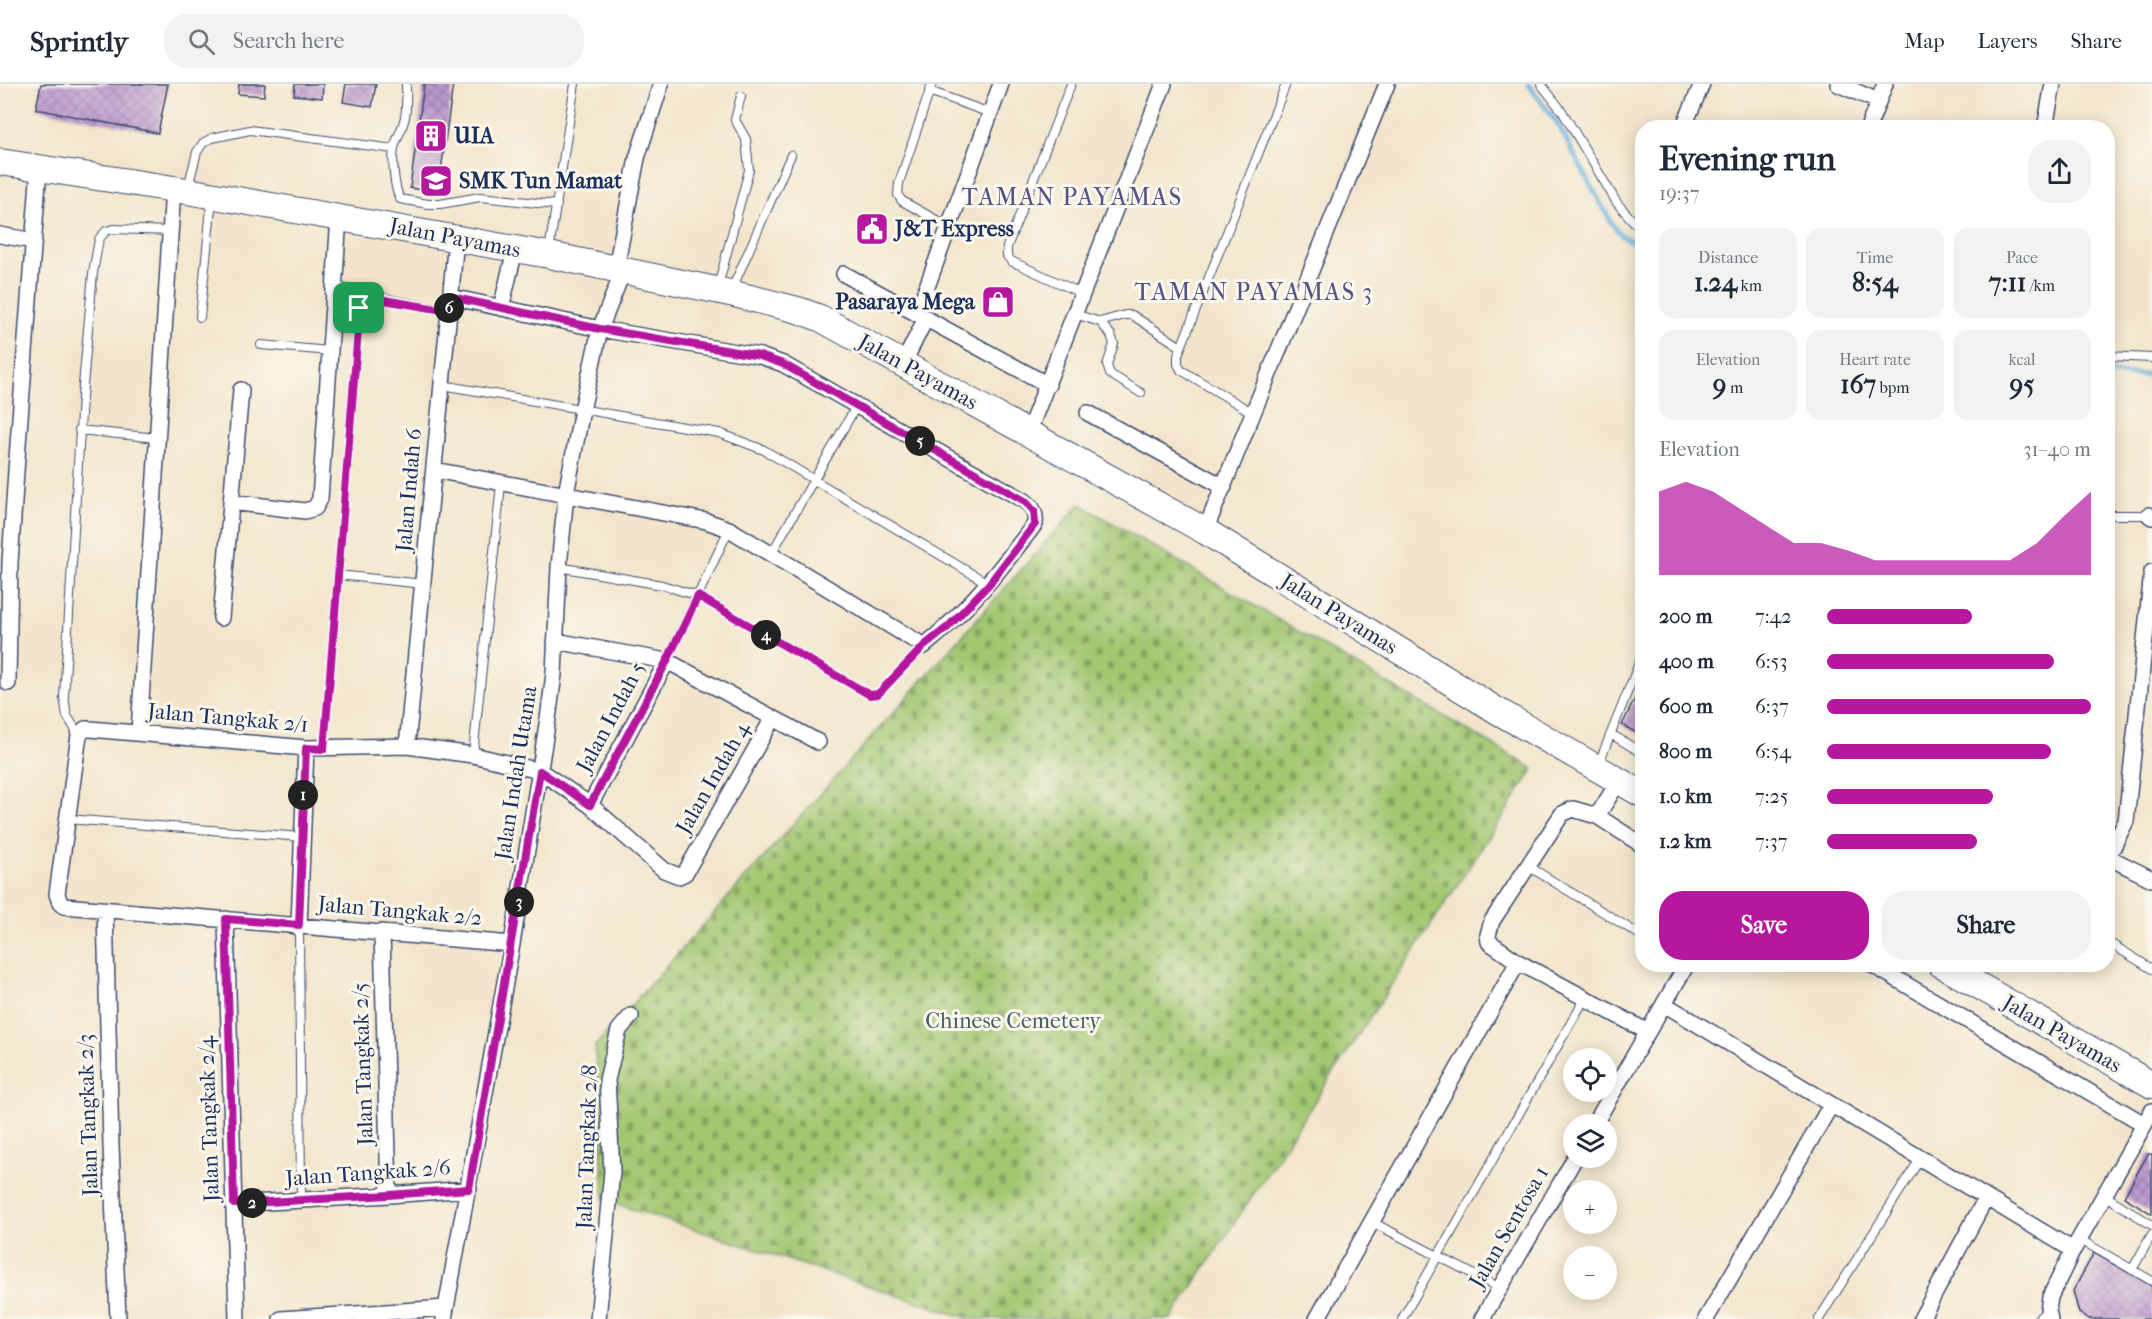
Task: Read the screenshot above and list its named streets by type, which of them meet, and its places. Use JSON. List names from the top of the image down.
{
  "streets": {
    "highway": ["Jalan Payamas"],
    "street": [
      "Jalan Indah 6",
      "Jalan Indah 5",
      "Jalan Tangkak 2/1",
      "Jalan Indah Utama",
      "Jalan Indah 4",
      "Jalan Tangkak 2/2",
      "Jalan Tangkak 2/5",
      "Jalan Tangkak 2/3",
      "Jalan Tangkak 2/4",
      "Jalan Tangkak 2/8",
      "Jalan Tangkak 2/6",
      "Jalan Sentosa 1"
    ]
  },
  "crossings": [
    ["Jalan Payamas", "Jalan Indah 6"],
    ["Jalan Payamas", "Jalan Indah Utama"],
    ["Jalan Indah 6", "Jalan Tangkak 2/1"],
    ["Jalan Indah 5", "Jalan Tangkak 2/1"],
    ["Jalan Indah 5", "Jalan Indah Utama"],
    ["Jalan Indah 5", "Jalan Indah 4"],
    ["Jalan Tangkak 2/1", "Jalan Indah Utama"],
    ["Jalan Indah Utama", "Jalan Tangkak 2/2"],
    ["Jalan Indah Utama", "Jalan Tangkak 2/6"],
    ["Jalan Tangkak 2/2", "Jalan Tangkak 2/5"],
    ["Jalan Tangkak 2/2", "Jalan Tangkak 2/3"],
    ["Jalan Tangkak 2/2", "Jalan Tangkak 2/4"],
    ["Jalan Tangkak 2/5", "Jalan Tangkak 2/6"],
    ["Jalan Tangkak 2/4", "Jalan Tangkak 2/6"]
  ],
  "districts": ["TAMAN PAYAMAS", "TAMAN PAYAMAS 3"],
  "parks": ["Chinese Cemetery"],
  "places": {
    "building": ["UIA"],
    "school or university": ["SMK Tun Mamat"],
    "public building": ["J&T Express"],
    "shop": ["Pasaraya Mega"]
  },
  "page": {
    "header": "Sprintly",
    "search": "Search here",
    "nav": ["Map", "Layers", "Share"],
    "heading": ["Evening run", "19:37"],
    "stats": [
      ["Distance", "1.24 km"],
      ["Time", "8:54"],
      ["Pace", "7:11 /km"],
      ["Elevation", "9 m"],
      ["Heart rate", "167 bpm"],
      ["kcal", "95"]
    ],
    "pins": [
      "6",
      "5",
      "4",
      "1",
      "3",
      "2"
    ],
    "chart": ["Elevation", "31–40 m"],
    "list": [
      {
        "name": "200 m",
        "note": "7:42"
      },
      {
        "name": "400 m",
        "note": "6:53"
      },
      {
        "name": "600 m",
        "note": "6:37"
      },
      {
        "name": "800 m",
        "note": "6:54"
      },
      {
        "name": "1.0 km",
        "note": "7:25"
      },
      {
        "name": "1.2 km",
        "note": "7:37"
      }
    ],
    "buttons": ["Save", "Share"],
    "map_buttons": ["+", "−"]
  }
}
